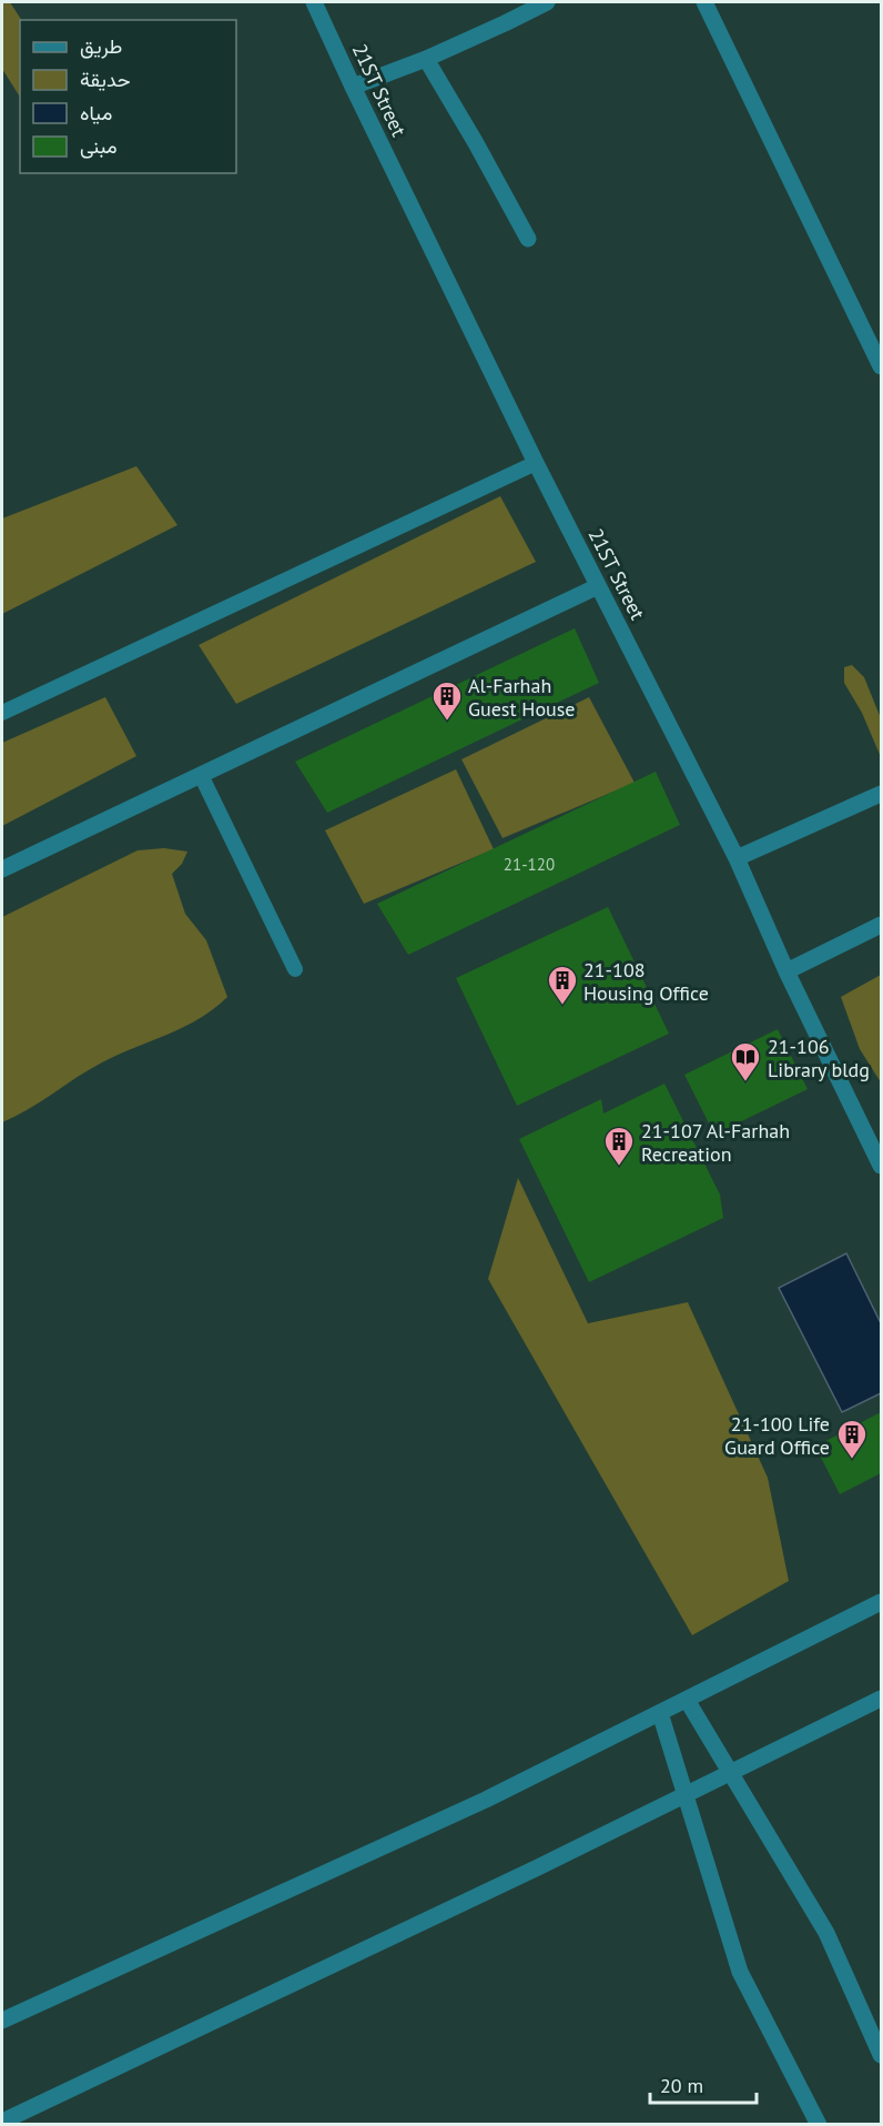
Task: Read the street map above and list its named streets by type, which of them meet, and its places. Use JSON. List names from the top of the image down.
{
  "streets": {
    "street": ["21ST Street"]
  },
  "places": {
    "building": [
      "Al-Farhah Guest House",
      "21-108 Housing Office",
      "21-107 Al-Farhah Recreation",
      "21-100 Life Guard Office"
    ],
    "library": ["21-106 Library bldg"]
  },
  "house_numbers": ["21-120"],
  "legend": [
    "طريق",
    "حديقة",
    "مياه",
    "مبنى"
  ],
  "scale_bar": "20 m"
}
